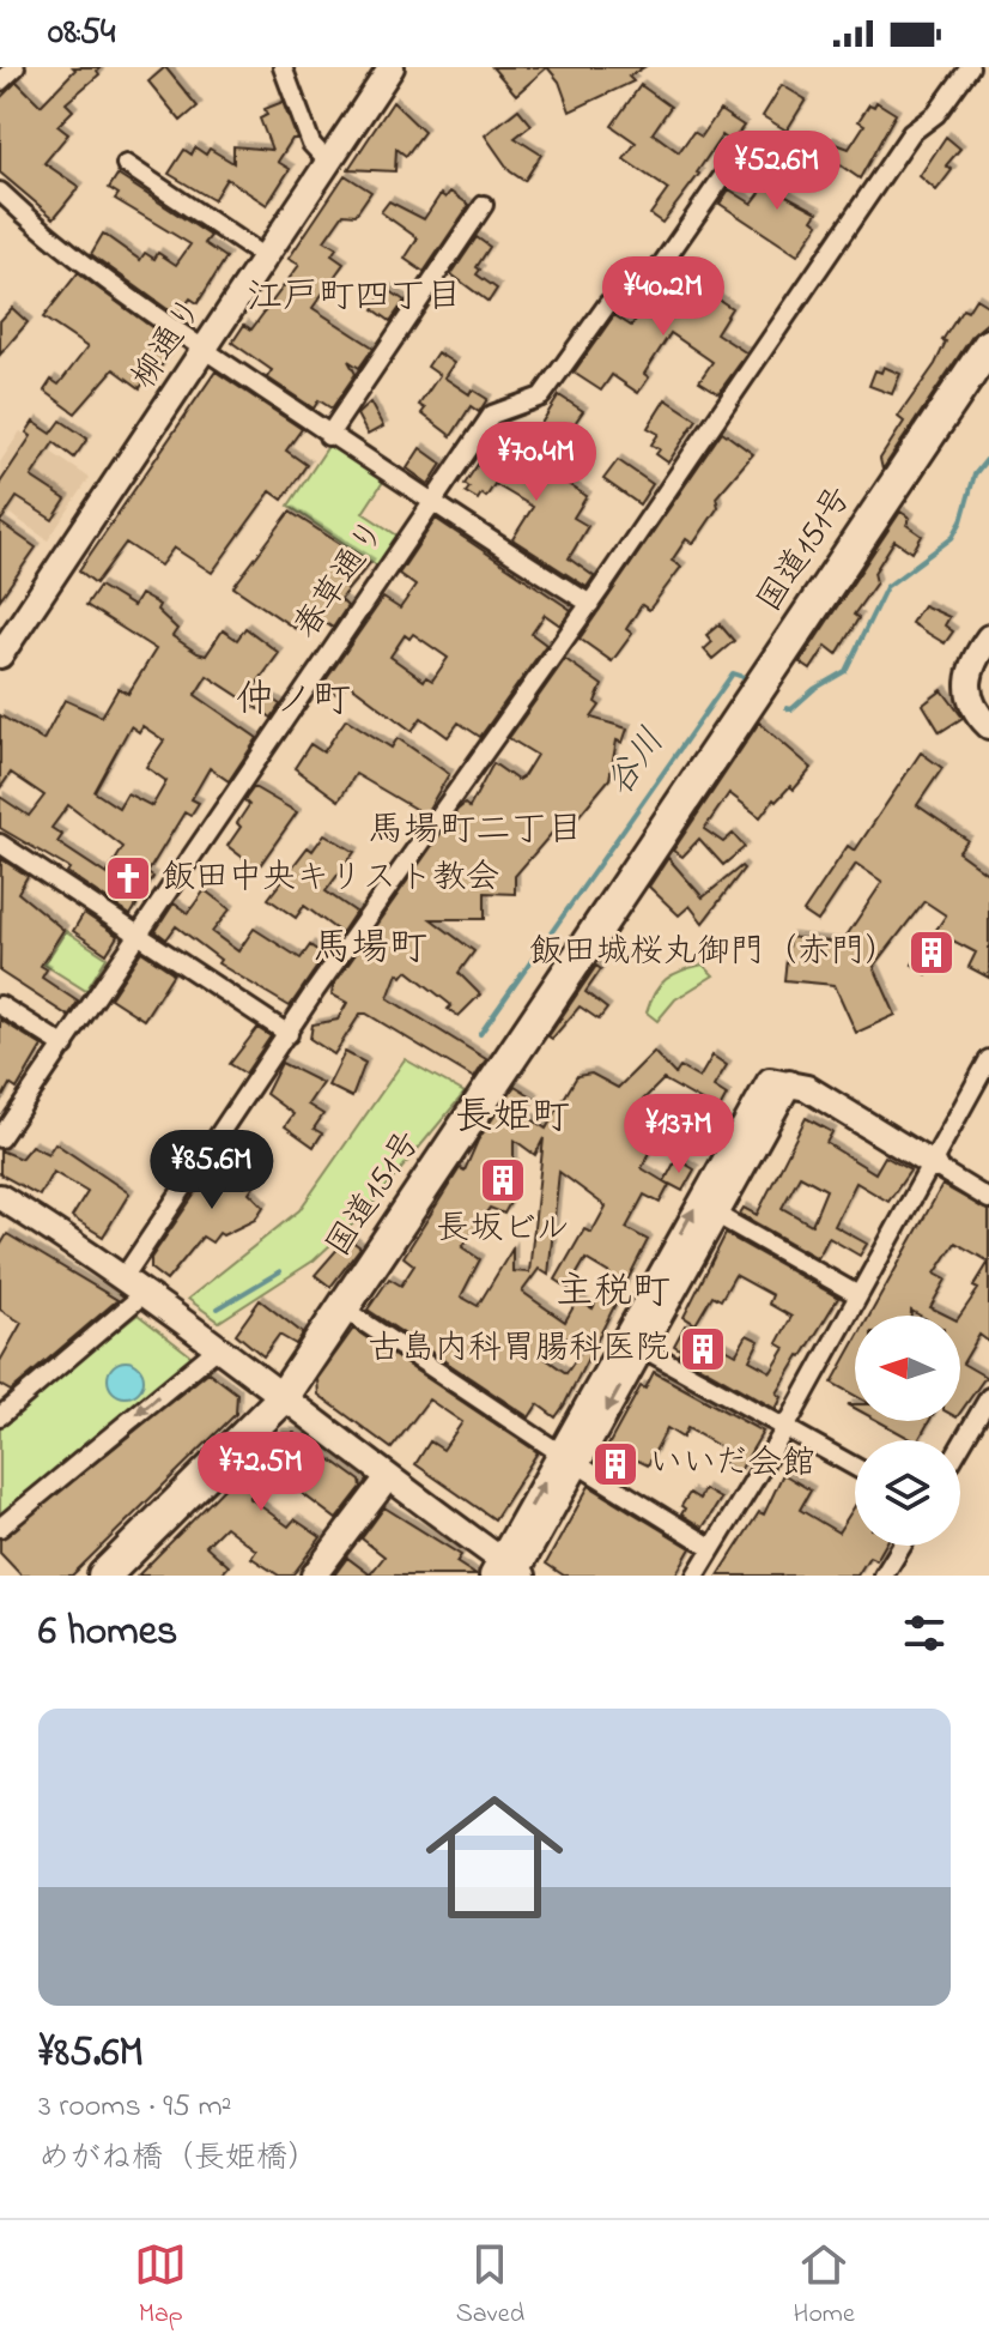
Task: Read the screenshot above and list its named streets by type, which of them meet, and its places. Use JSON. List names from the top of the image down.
{
  "streets": {
    "highway": ["国道151号"],
    "street": ["柳通り", "春草通り"]
  },
  "districts": [
    "江戸町四丁目",
    "仲ノ町",
    "馬場町二丁目",
    "馬場町",
    "長姫町",
    "主税町"
  ],
  "water": ["谷川"],
  "places": {
    "church": ["飯田中央キリスト教会"],
    "building": [
      "飯田城桜丸御門（赤門）",
      "長坂ビル",
      "古島内科胃腸科医院",
      "いいだ会館"
    ]
  },
  "north": "left",
  "page": {
    "status": "08:54",
    "price": [
      "¥52.6M",
      "¥40.2M",
      "¥70.4M",
      "¥137M",
      "¥85.6M",
      "¥72.5M"
    ],
    "heading": "6 homes",
    "list": [
      {
        "name": "¥85.6M",
        "note": "3 rooms · 95 m² · めがね橋（長姫橋）"
      }
    ],
    "tabs": ["Map", "Saved", "Home"]
  }
}
